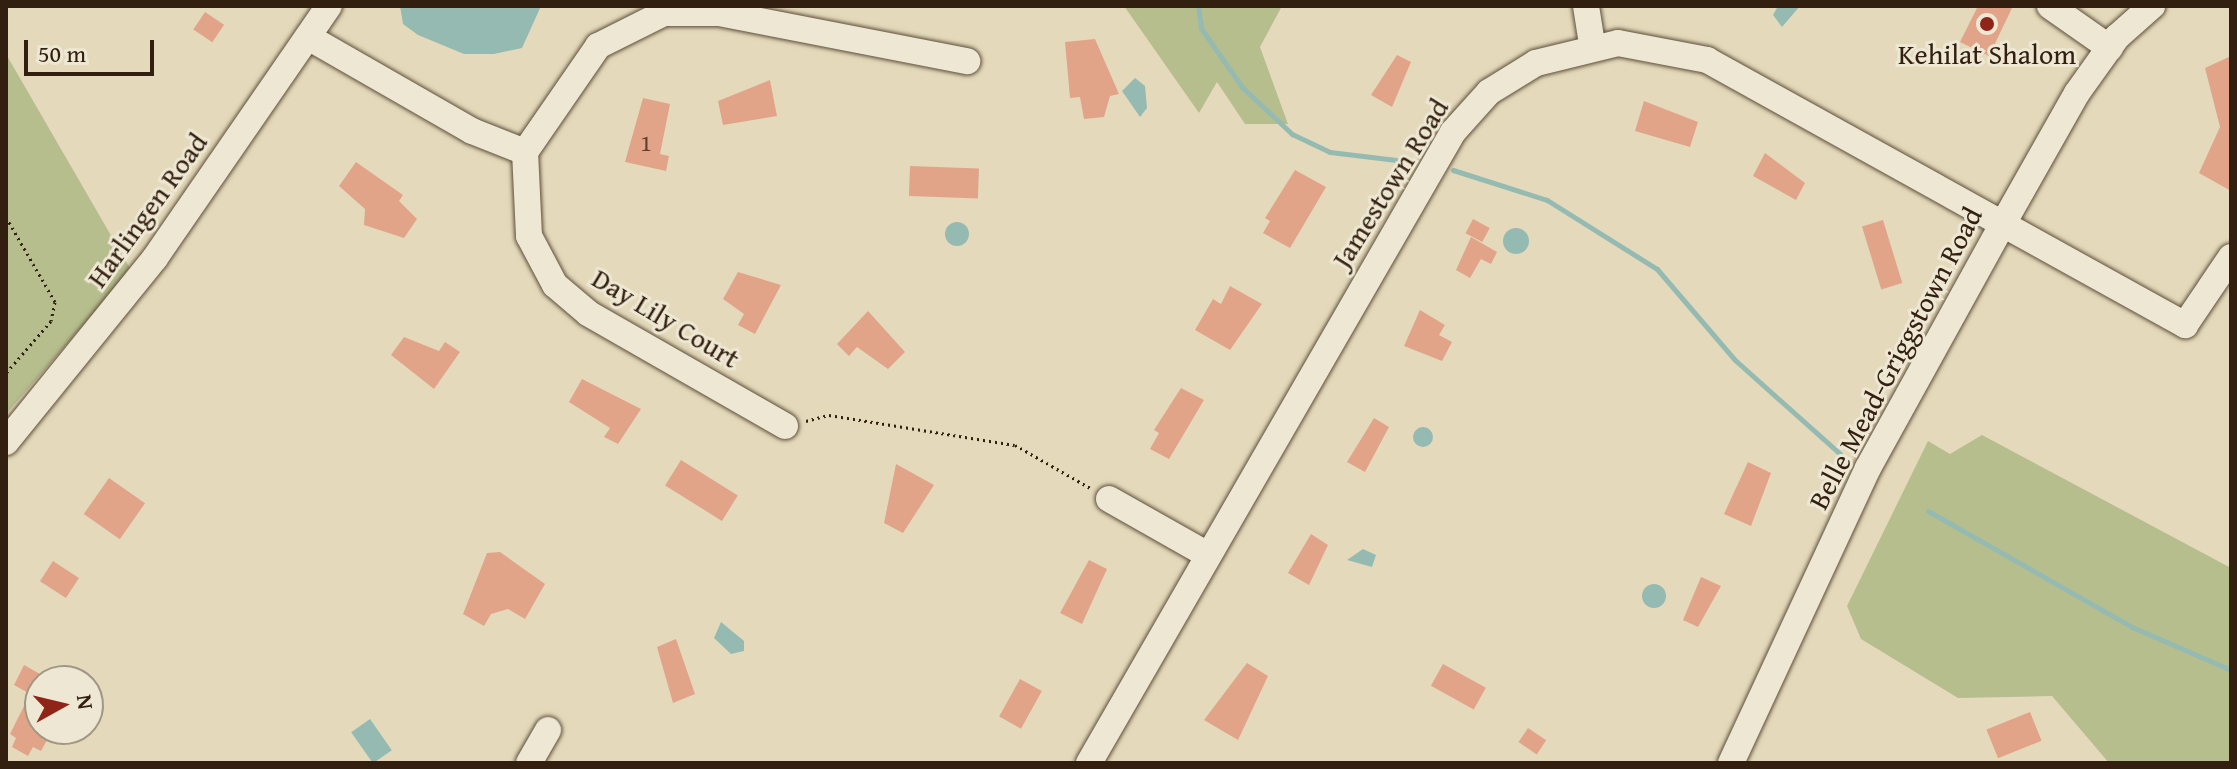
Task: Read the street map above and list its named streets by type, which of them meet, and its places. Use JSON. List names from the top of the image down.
{
  "streets": {
    "street": [
      "Jamestown Road",
      "Harlingen Road",
      "Day Lily Court",
      "Belle Mead-Griggstown Road"
    ]
  },
  "crossings": [
    ["Jamestown Road", "Belle Mead-Griggstown Road"]
  ],
  "places": ["Kehilat Shalom"],
  "house_numbers": ["1"],
  "scale_bar": "50 m",
  "north": "right"
}
